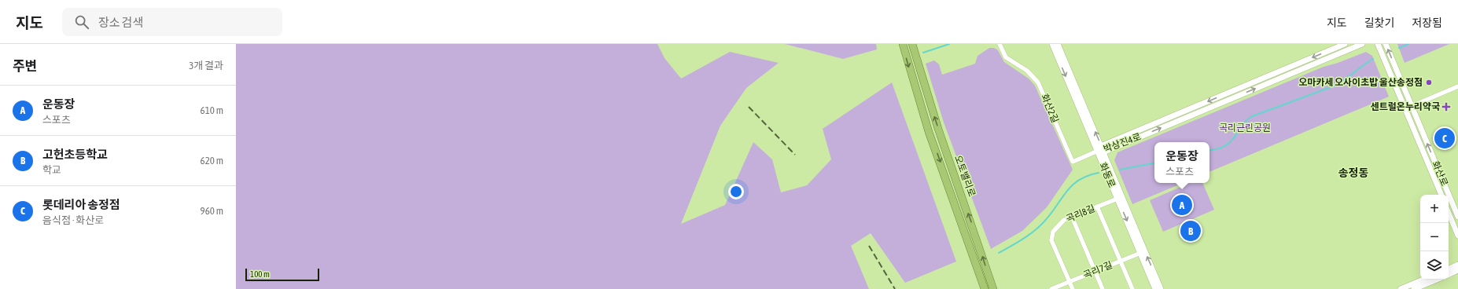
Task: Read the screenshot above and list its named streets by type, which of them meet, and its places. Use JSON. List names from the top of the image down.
{
  "streets": {
    "highway": ["오토밸리로"],
    "street": [
      "화산2길",
      "박상진4로",
      "화산로",
      "화동로",
      "곡리8길",
      "곡리7길"
    ]
  },
  "crossings": [
    ["화산2길", "박상진4로"],
    ["화산2길", "화동로"],
    ["박상진4로", "화동로"],
    ["화동로", "곡리8길"],
    ["화동로", "곡리7길"],
    ["곡리8길", "곡리7길"]
  ],
  "districts": ["송정동"],
  "parks": ["곡리근린공원"],
  "places": {
    "other": ["오마카세 오사이초밥 울산송정점"],
    "health": ["센트럴온누리약국"]
  },
  "scale_bar": "100 m",
  "page": {
    "header": "지도",
    "search": "장소 검색",
    "nav": ["지도", "길찾기", "저장됨"],
    "heading": ["주변", "3개 결과"],
    "list": [
      {
        "mark": "A",
        "name": "운동장",
        "note": "스포츠",
        "value": "610 m"
      },
      {
        "mark": "B",
        "name": "고헌초등학교",
        "note": "학교",
        "value": "620 m"
      },
      {
        "mark": "C",
        "name": "롯데리아 송정점",
        "note": "음식점 · 화산로",
        "value": "960 m"
      }
    ],
    "pins": ["C", "A", "B"],
    "popup": ["운동장", "스포츠"],
    "map_buttons": ["+", "−"],
    "scale": "100 m"
  }
}
